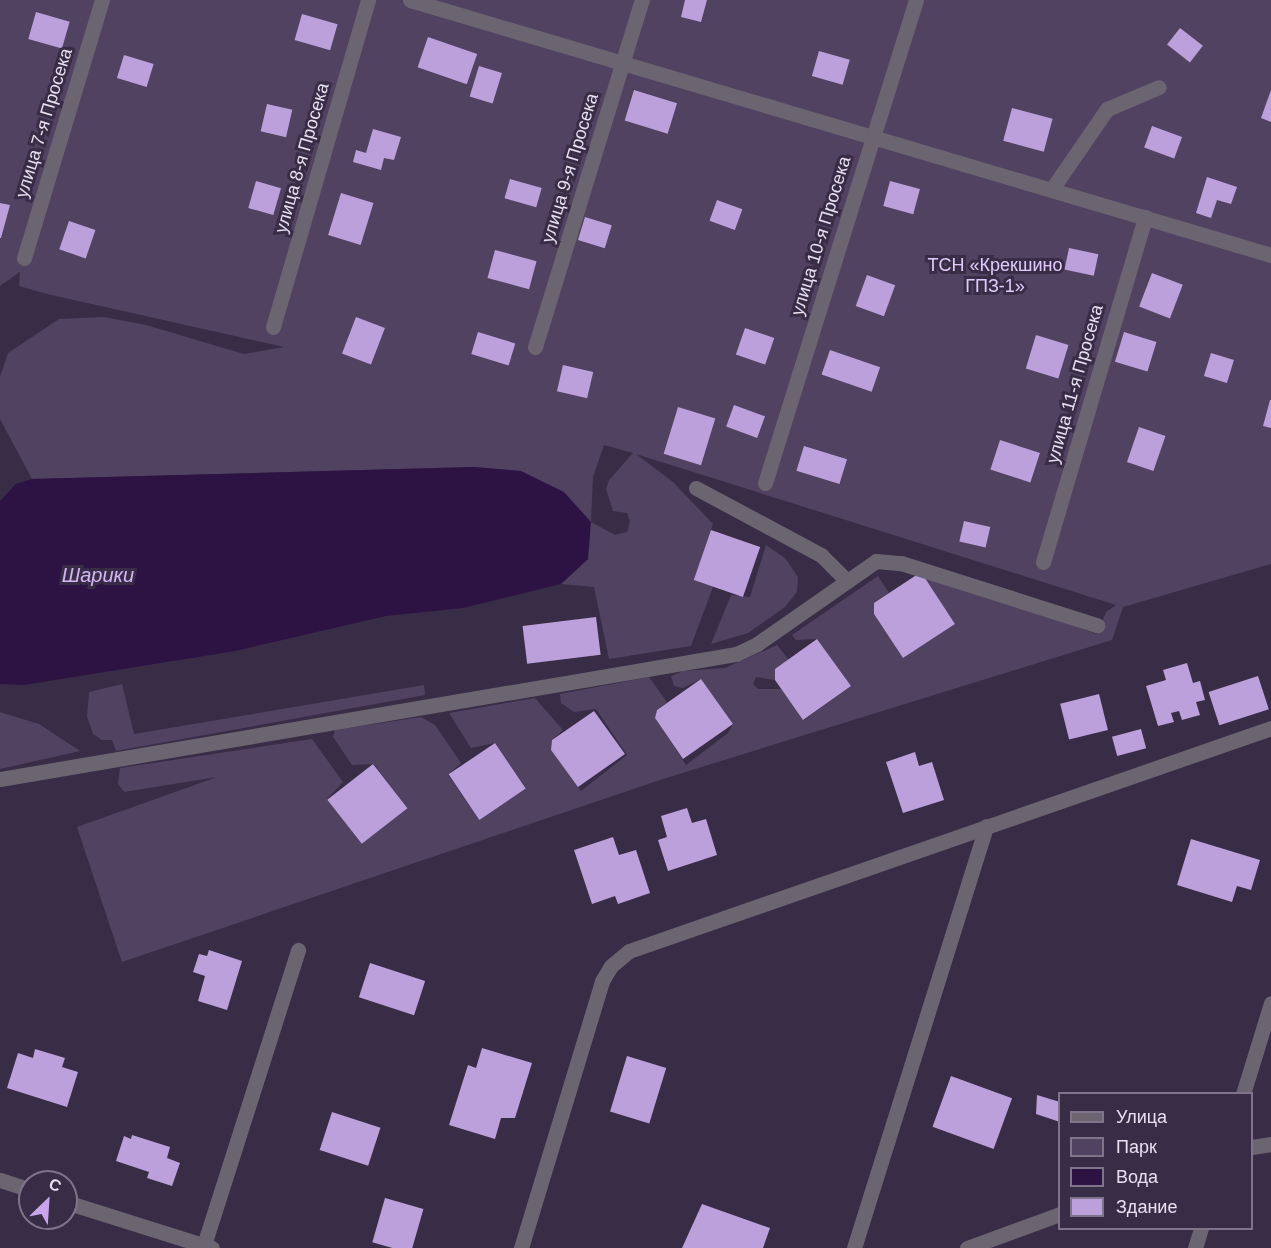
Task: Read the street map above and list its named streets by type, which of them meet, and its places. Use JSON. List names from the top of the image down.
{
  "streets": {
    "street": [
      "улица 7-я Просека",
      "улица 8-я Просека",
      "улица 9-я Просека",
      "улица 10-я Просека",
      "улица 11-я Просека"
    ]
  },
  "water": ["Шарики"],
  "parks": ["ТСН «Крекшино ГПЗ-1»"],
  "legend": [
    "Улица",
    "Парк",
    "Вода",
    "Здание"
  ],
  "north": "top right"
}
